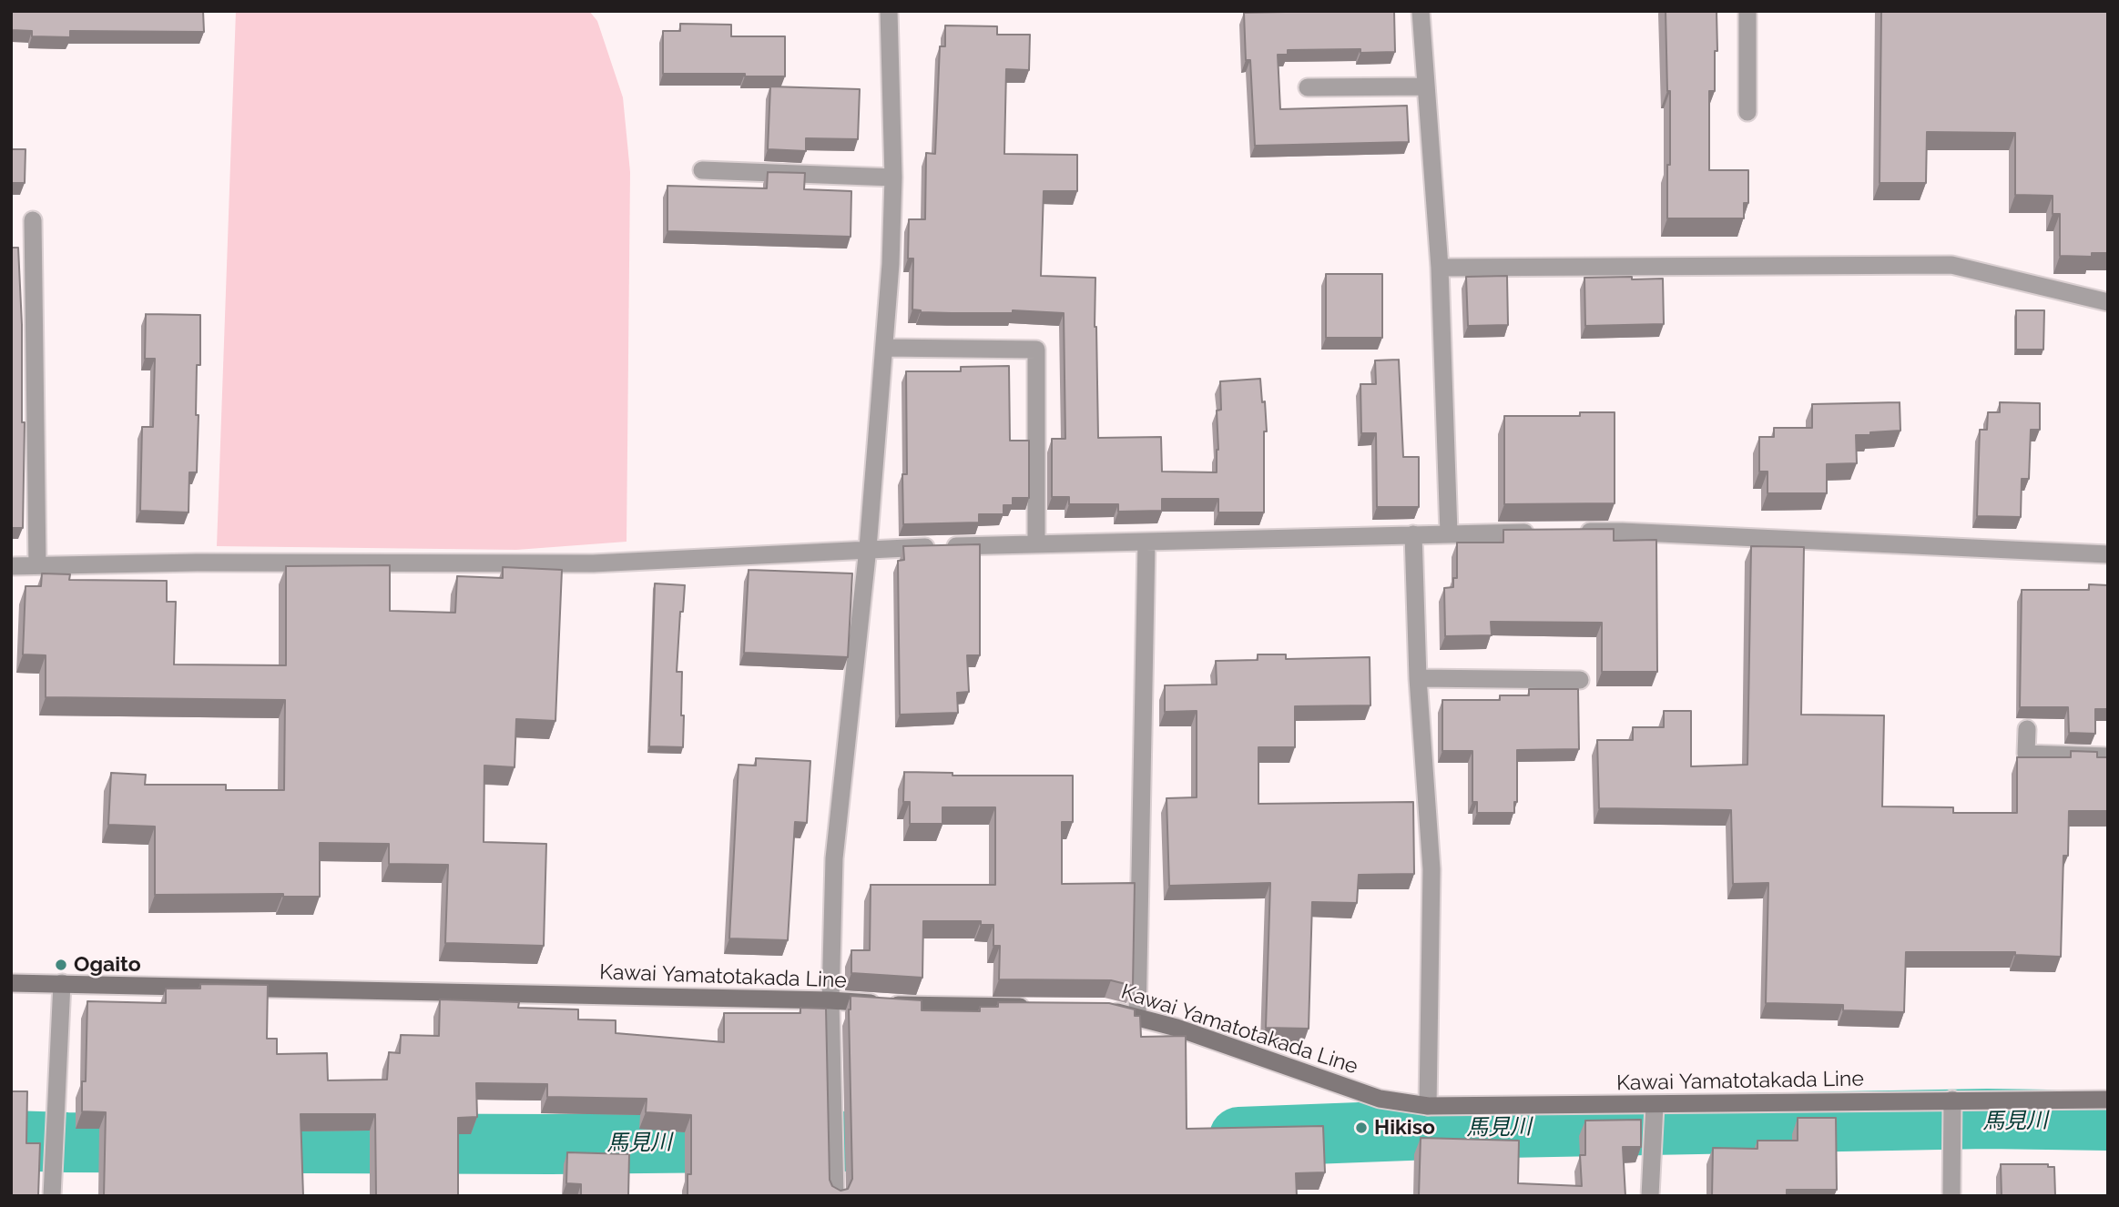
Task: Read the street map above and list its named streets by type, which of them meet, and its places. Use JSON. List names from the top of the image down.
{
  "streets": {
    "main road": ["Kawai Yamatotakada Line"]
  },
  "water": ["馬見川"],
  "places": ["Ogaito", "Hikiso"]
}
